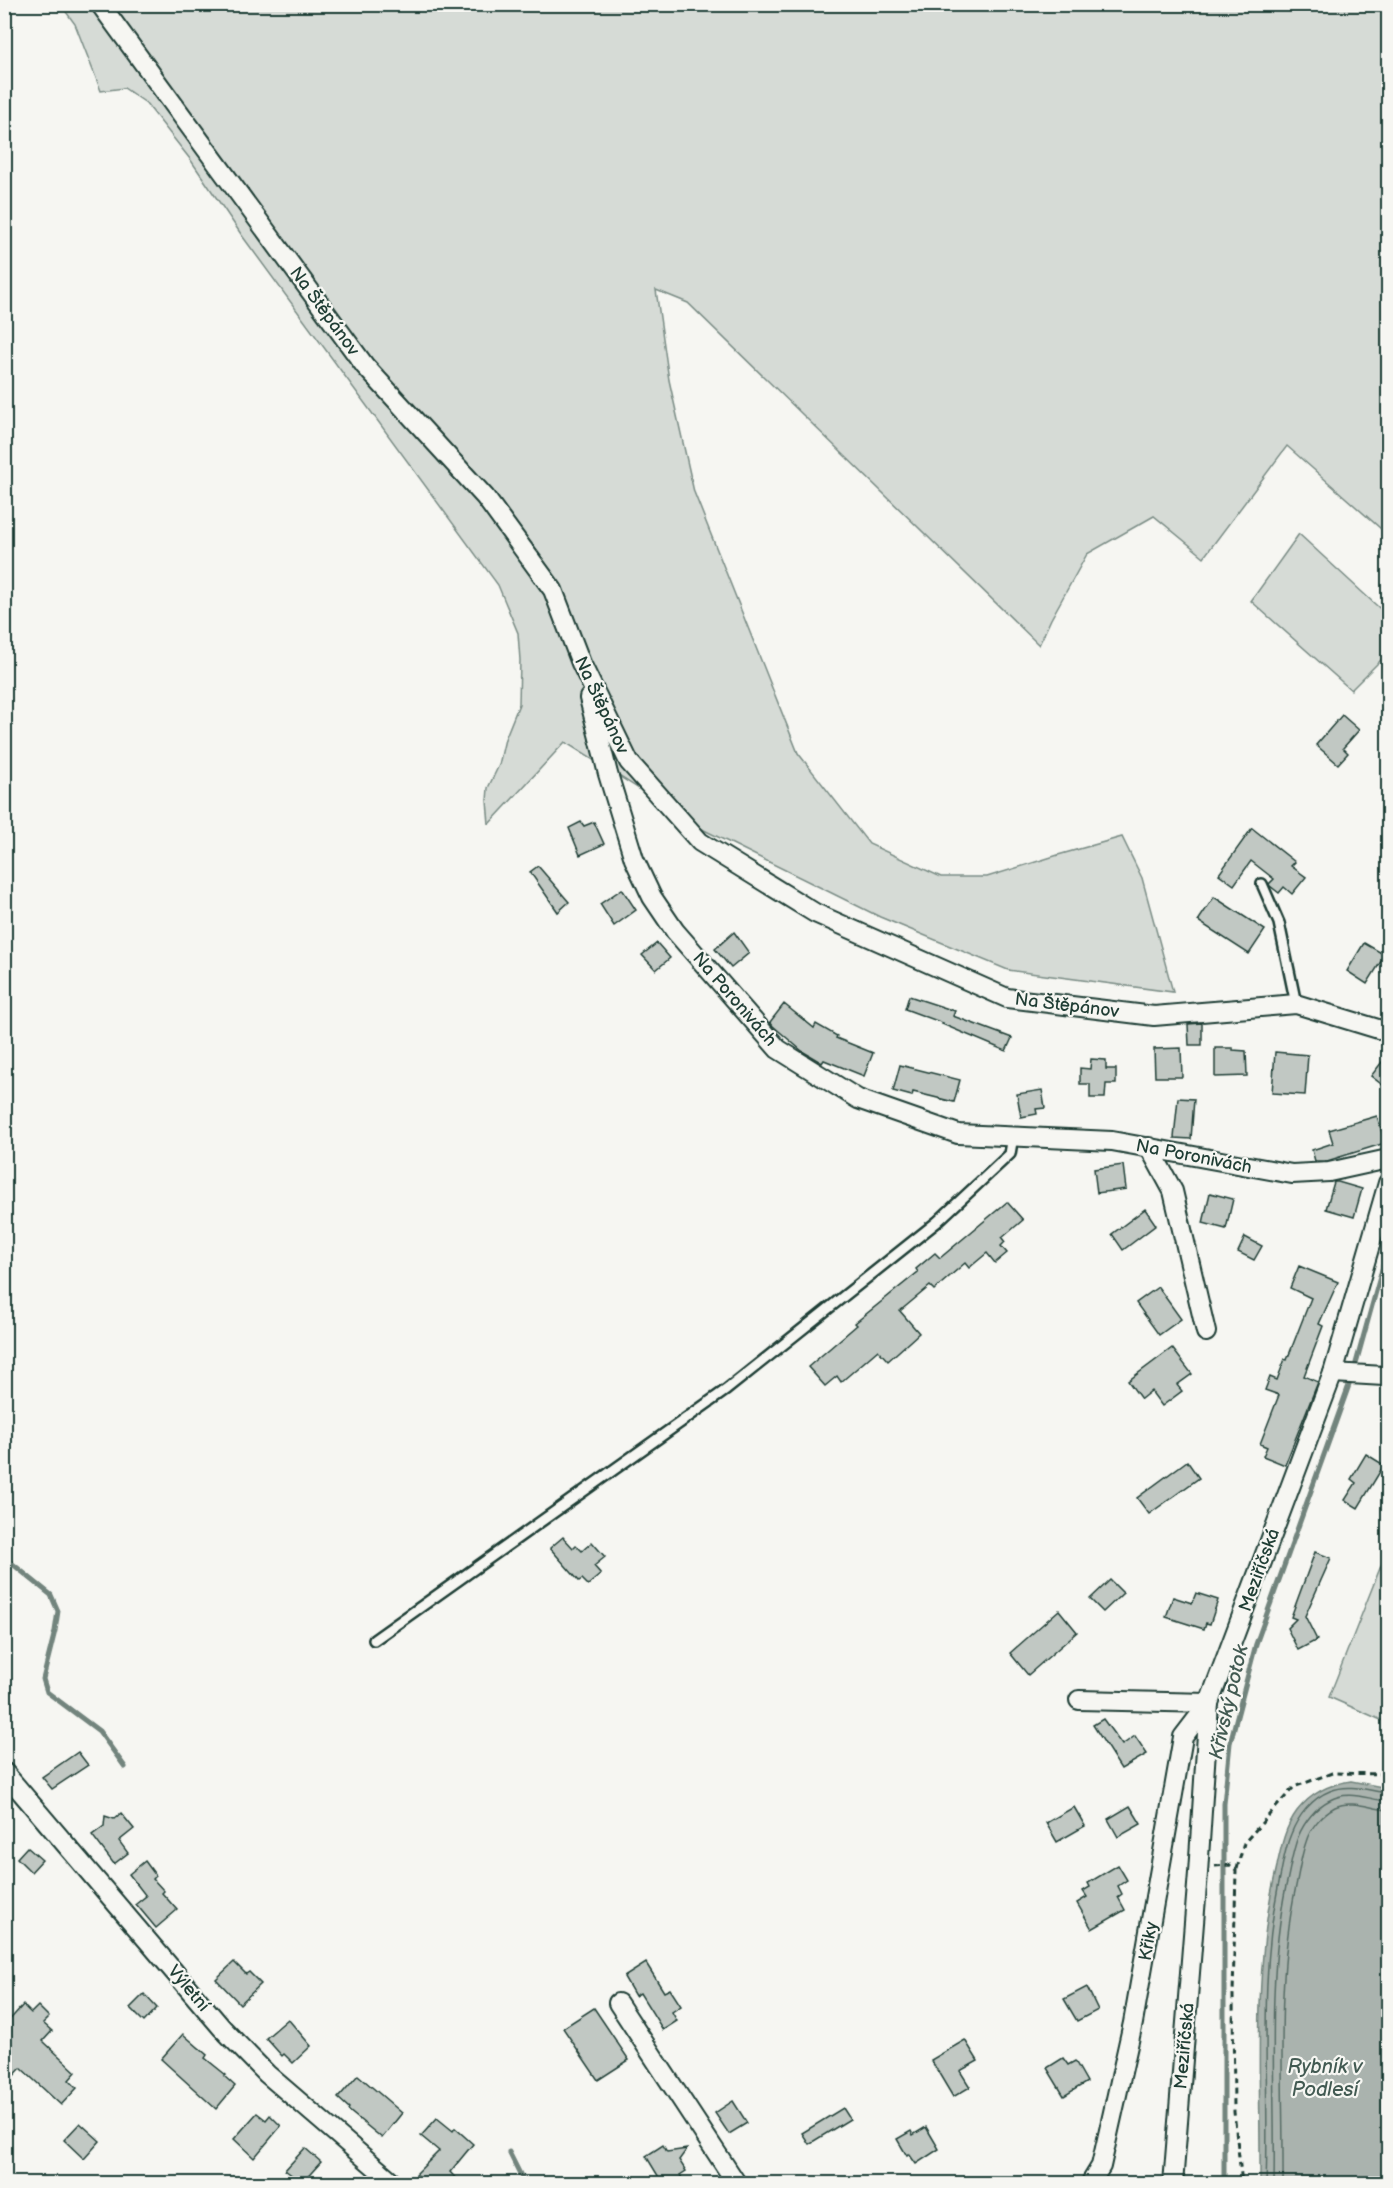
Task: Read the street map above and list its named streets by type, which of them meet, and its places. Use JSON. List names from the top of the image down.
{
  "streets": {
    "street": [
      "Na Štěpánov",
      "Na Poronivách",
      "Meziříčská",
      "Křiky",
      "Výletní"
    ]
  },
  "crossings": [
    ["Na Štěpánov", "Na Poronivách"],
    ["Meziříčská", "Křiky"]
  ],
  "water": ["Křivský potok", "Rybník v Podlesí"]
}
